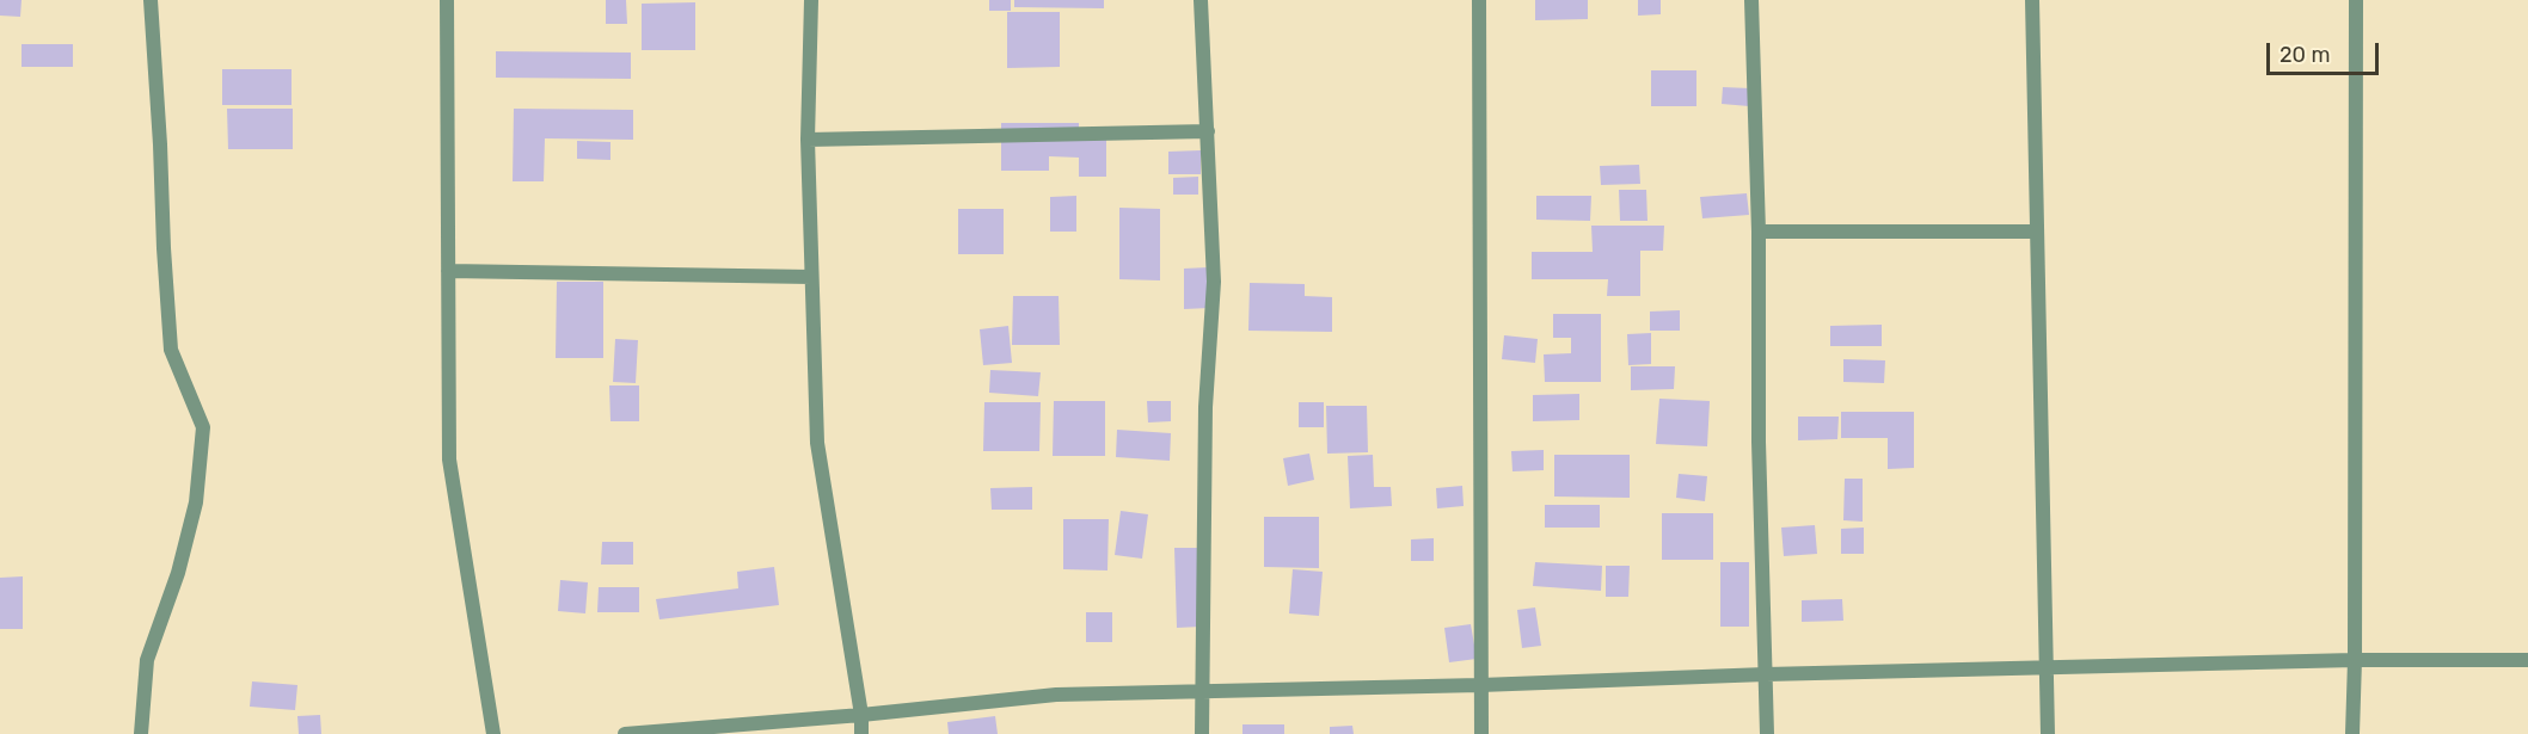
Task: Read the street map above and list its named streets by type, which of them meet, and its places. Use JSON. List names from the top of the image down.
{
  "scale_bar": "20 m"
}
